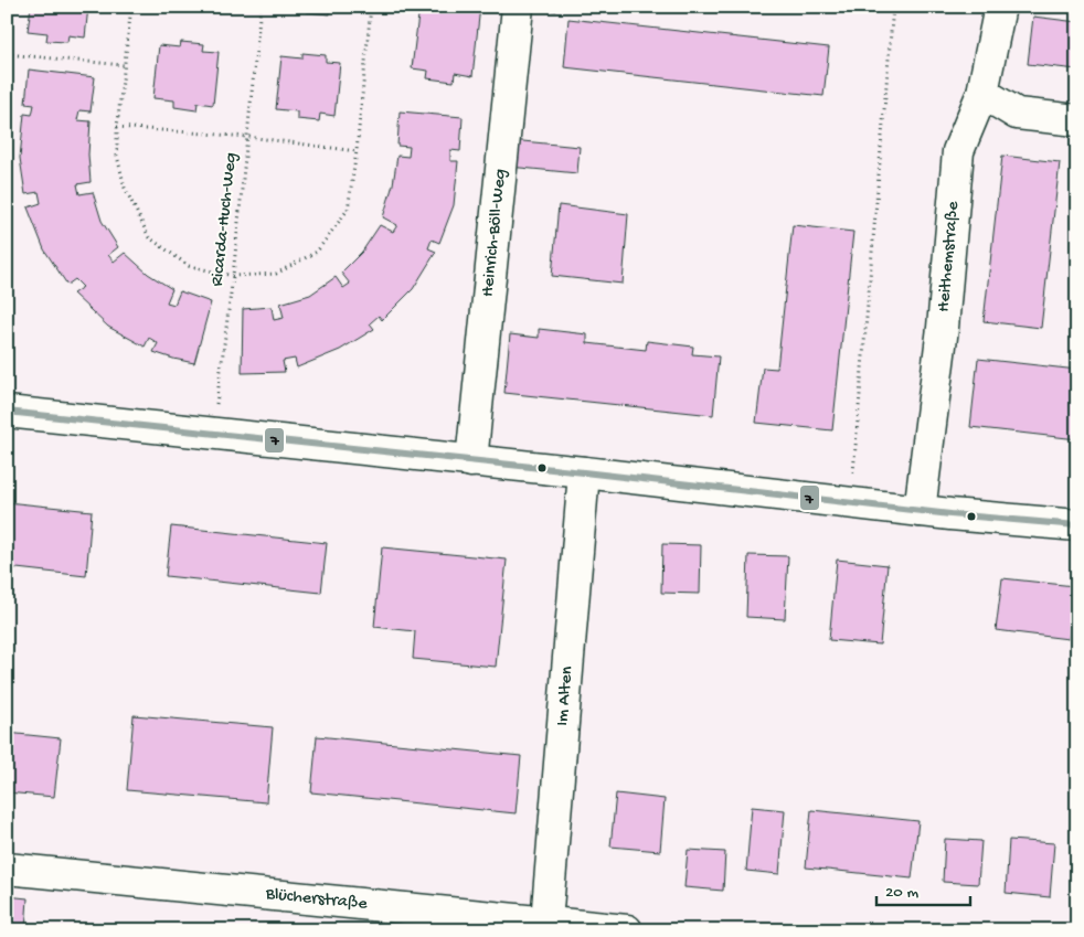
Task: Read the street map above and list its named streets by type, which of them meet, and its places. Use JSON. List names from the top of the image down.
{
  "streets": {
    "street": [
      "Heinrich-Böll-Weg",
      "Heithemstraße",
      "Im Alten",
      "Blücherstraße"
    ],
    "path": ["Ricarda-Huch-Weg"]
  },
  "crossings": [
    ["Im Alten", "Blücherstraße"]
  ],
  "lines": ["transit line 7"],
  "scale_bar": "20 m"
}
